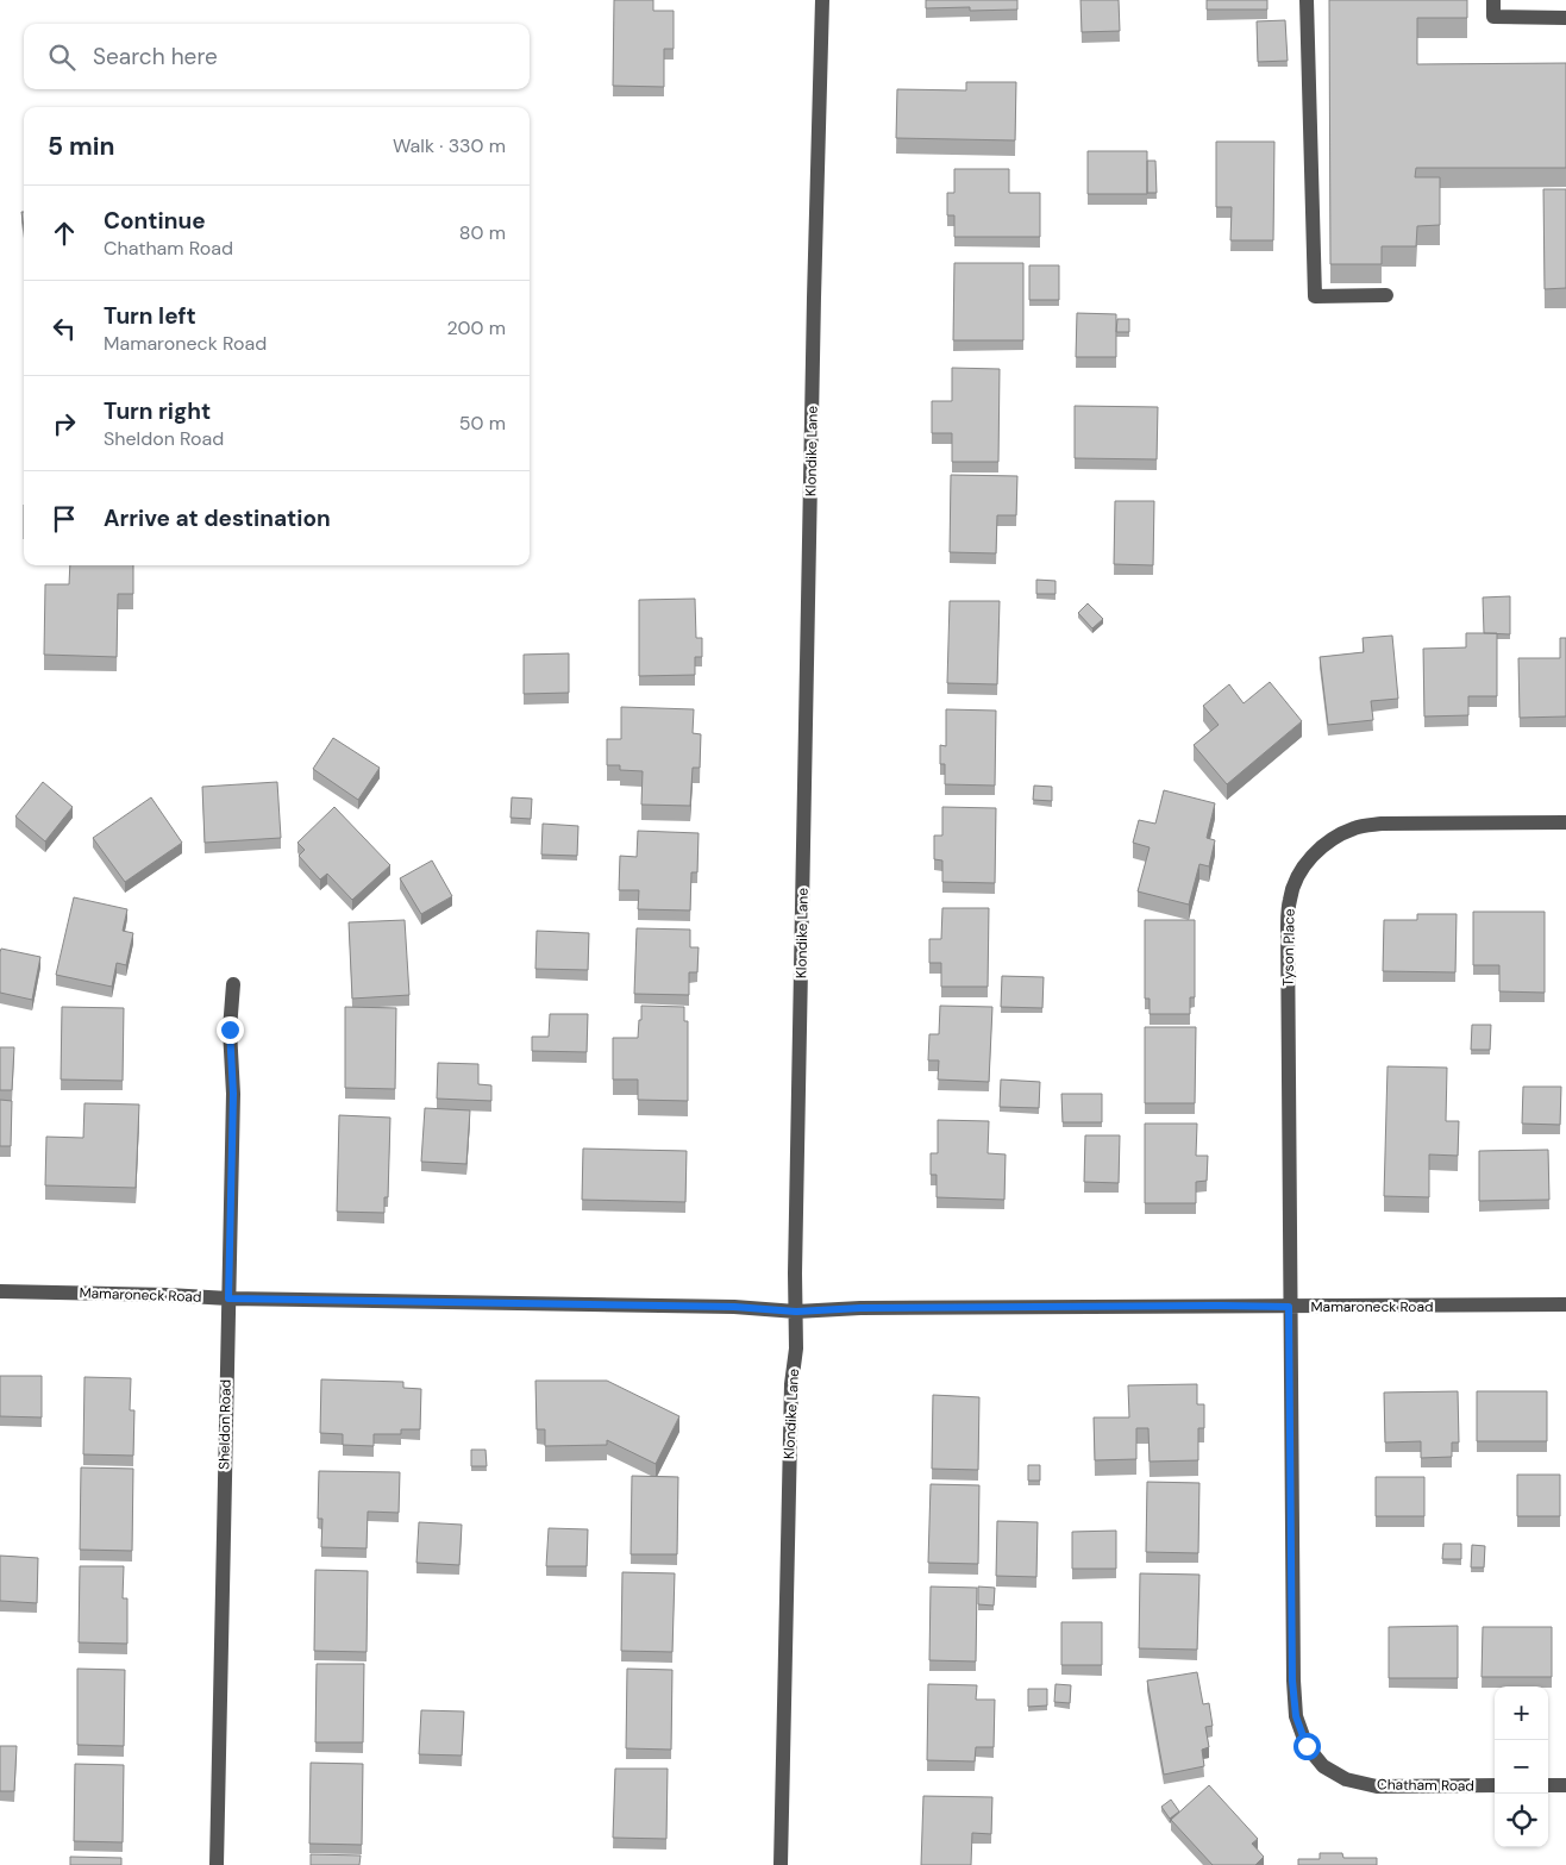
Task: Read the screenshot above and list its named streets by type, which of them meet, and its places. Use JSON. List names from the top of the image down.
{
  "streets": {
    "street": [
      "Klondike Lane",
      "Tyson Place",
      "Mamaroneck Road",
      "Sheldon Road",
      "Chatham Road"
    ]
  },
  "crossings": [
    ["Klondike Lane", "Mamaroneck Road"],
    ["Tyson Place", "Mamaroneck Road"],
    ["Tyson Place", "Chatham Road"],
    ["Mamaroneck Road", "Sheldon Road"],
    ["Mamaroneck Road", "Chatham Road"]
  ],
  "page": {
    "search": "Search here",
    "heading": ["5 min", "Walk · 330 m"],
    "list": [
      ["Continue", "Chatham Road", "80 m"],
      ["Turn left", "Mamaroneck Road", "200 m"],
      ["Turn right", "Sheldon Road", "50 m"],
      "Arrive at destination"
    ],
    "map_buttons": ["+", "−"]
  }
}
